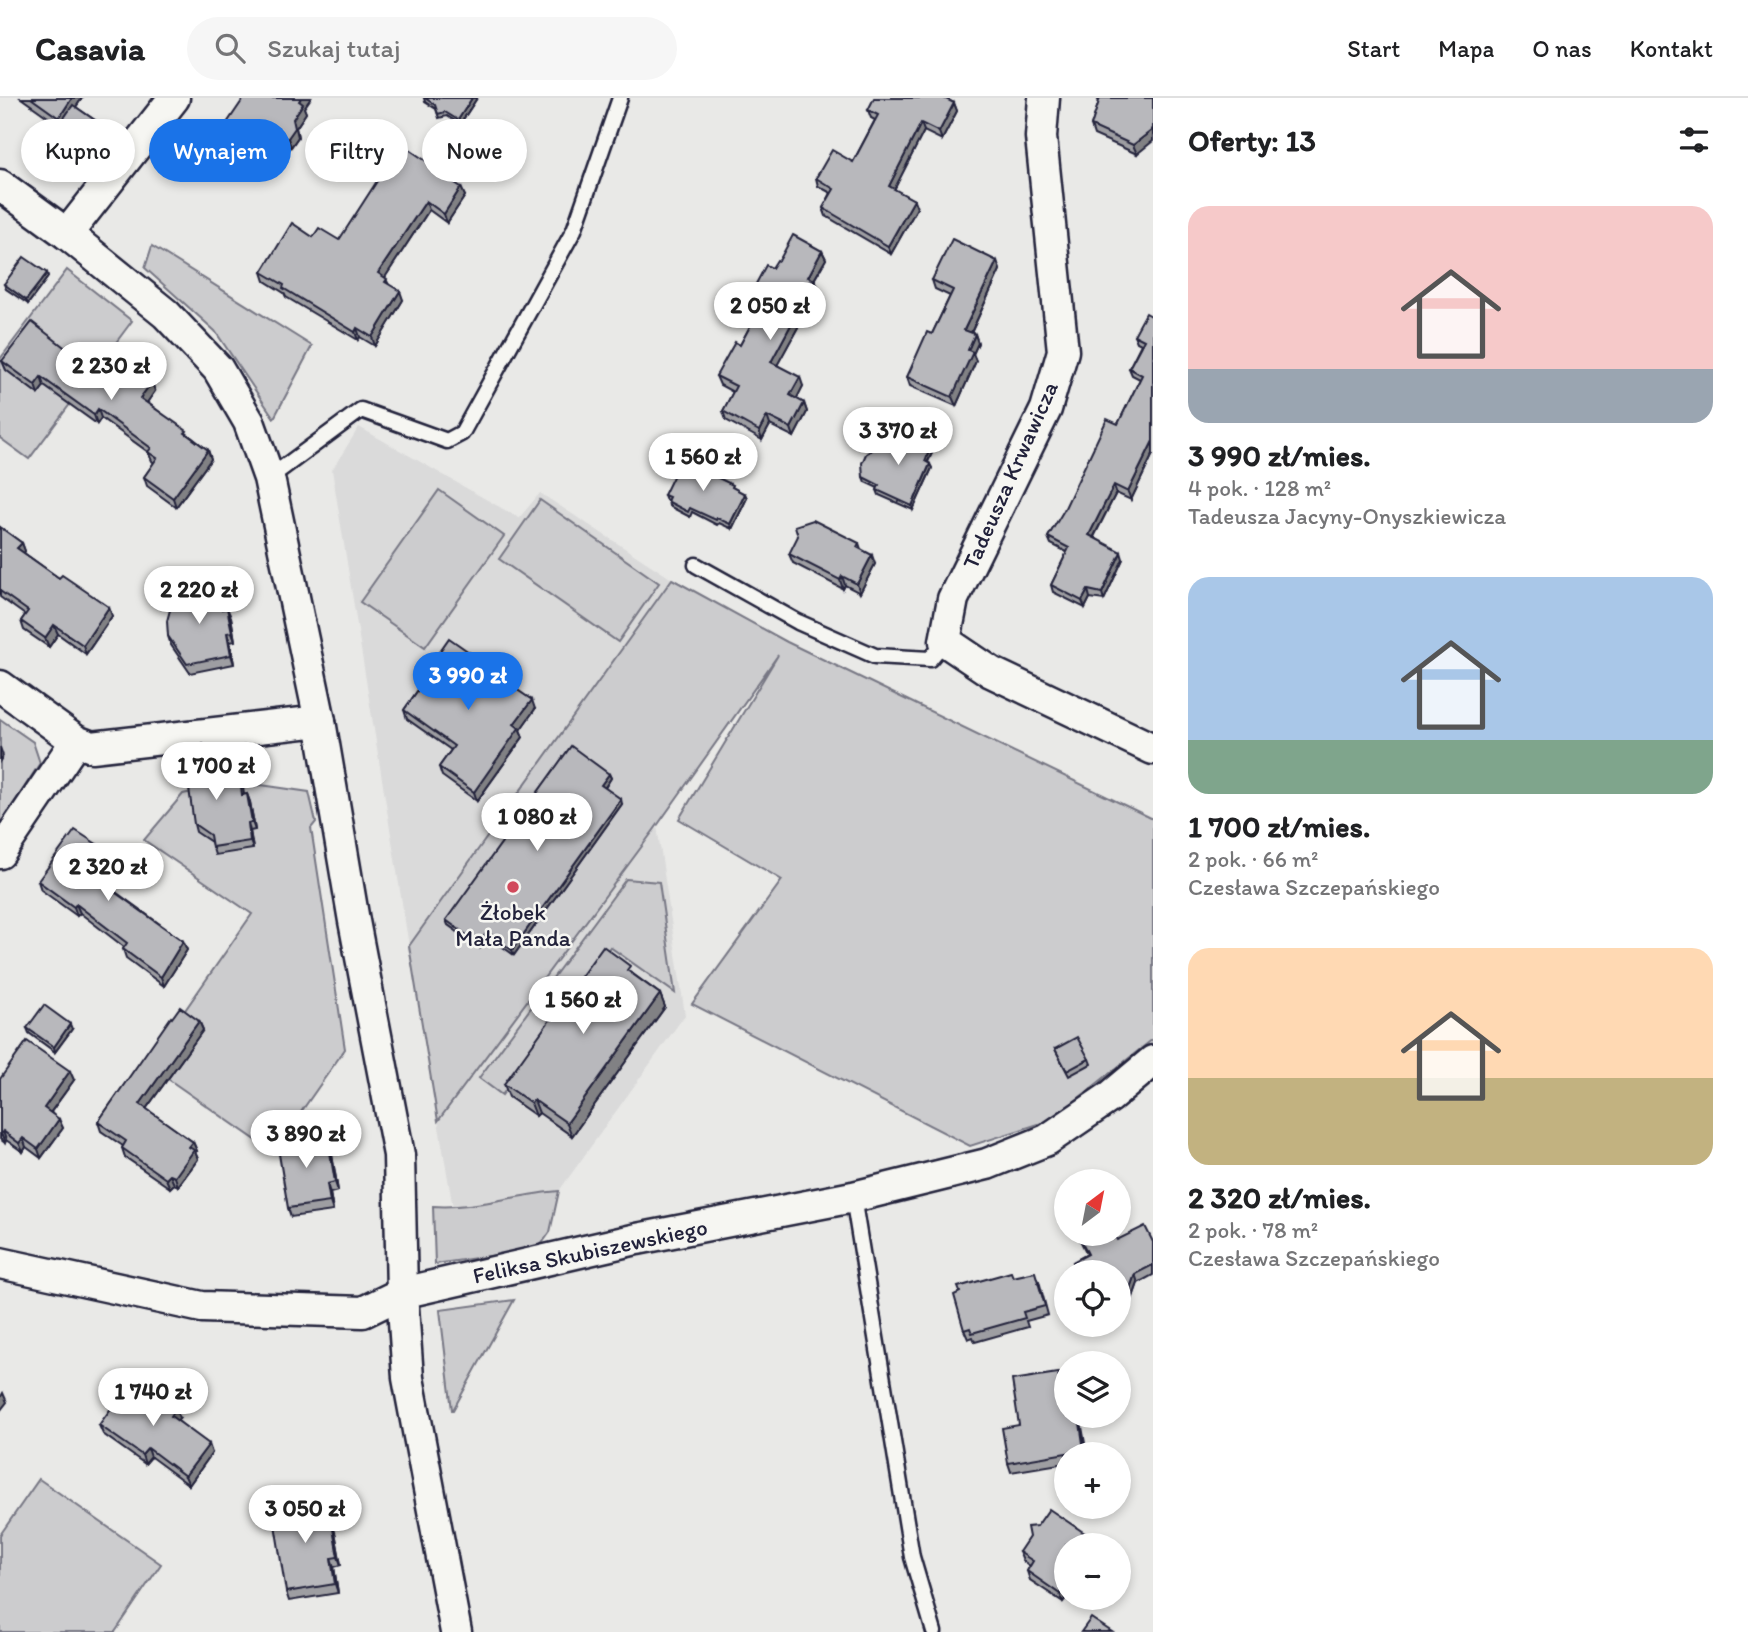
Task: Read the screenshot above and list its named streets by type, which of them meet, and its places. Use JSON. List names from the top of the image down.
{
  "streets": {
    "street": ["Tadeusza Krwawicza", "Feliksa Skubiszewskiego"]
  },
  "places": ["Żłobek Mała Panda"],
  "north": "top right",
  "page": {
    "header": "Casavia",
    "search": "Szukaj tutaj",
    "nav": [
      "Start",
      "Mapa",
      "O nas",
      "Kontakt"
    ],
    "heading": "Oferty: 13",
    "chip": [
      "Kupno",
      "Wynajem",
      "Filtry",
      "Nowe"
    ],
    "list": [
      {
        "name": "3 990 zł/mies.",
        "note": "4 pok. · 128 m² · Tadeusza Jacyny-Onyszkiewicza"
      },
      {
        "name": "1 700 zł/mies.",
        "note": "2 pok. · 66 m² · Czesława Szczepańskiego"
      },
      {
        "name": "2 320 zł/mies.",
        "note": "2 pok. · 78 m² · Czesława Szczepańskiego"
      }
    ],
    "price": [
      "2 050 zł",
      "2 230 zł",
      "3 370 zł",
      "1 560 zł",
      "2 220 zł",
      "3 990 zł",
      "1 700 zł",
      "1 080 zł",
      "2 320 zł",
      "1 560 zł",
      "3 890 zł",
      "1 740 zł",
      "3 050 zł"
    ],
    "map_buttons": ["+", "−"]
  }
}
